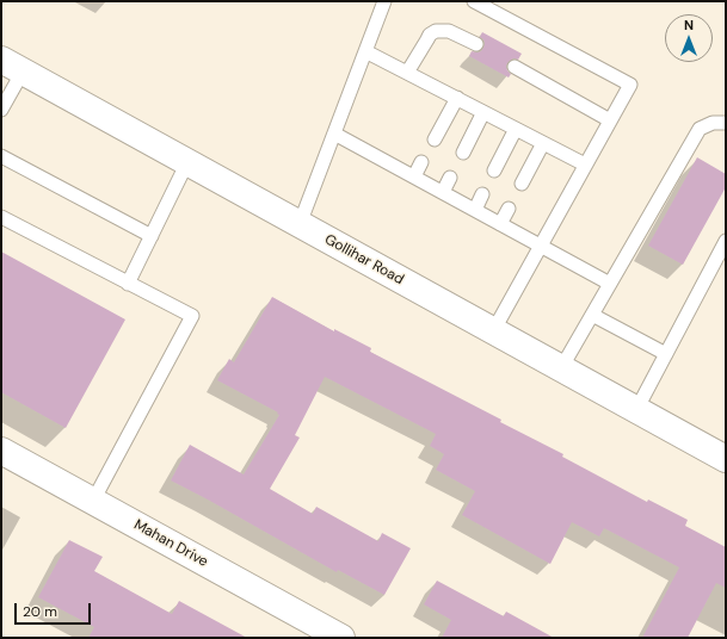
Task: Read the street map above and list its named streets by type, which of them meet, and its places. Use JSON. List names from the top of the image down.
{
  "streets": {
    "main road": ["Gollihar Road", "Mahan Drive"]
  },
  "scale_bar": "20 m",
  "north": "top"
}
